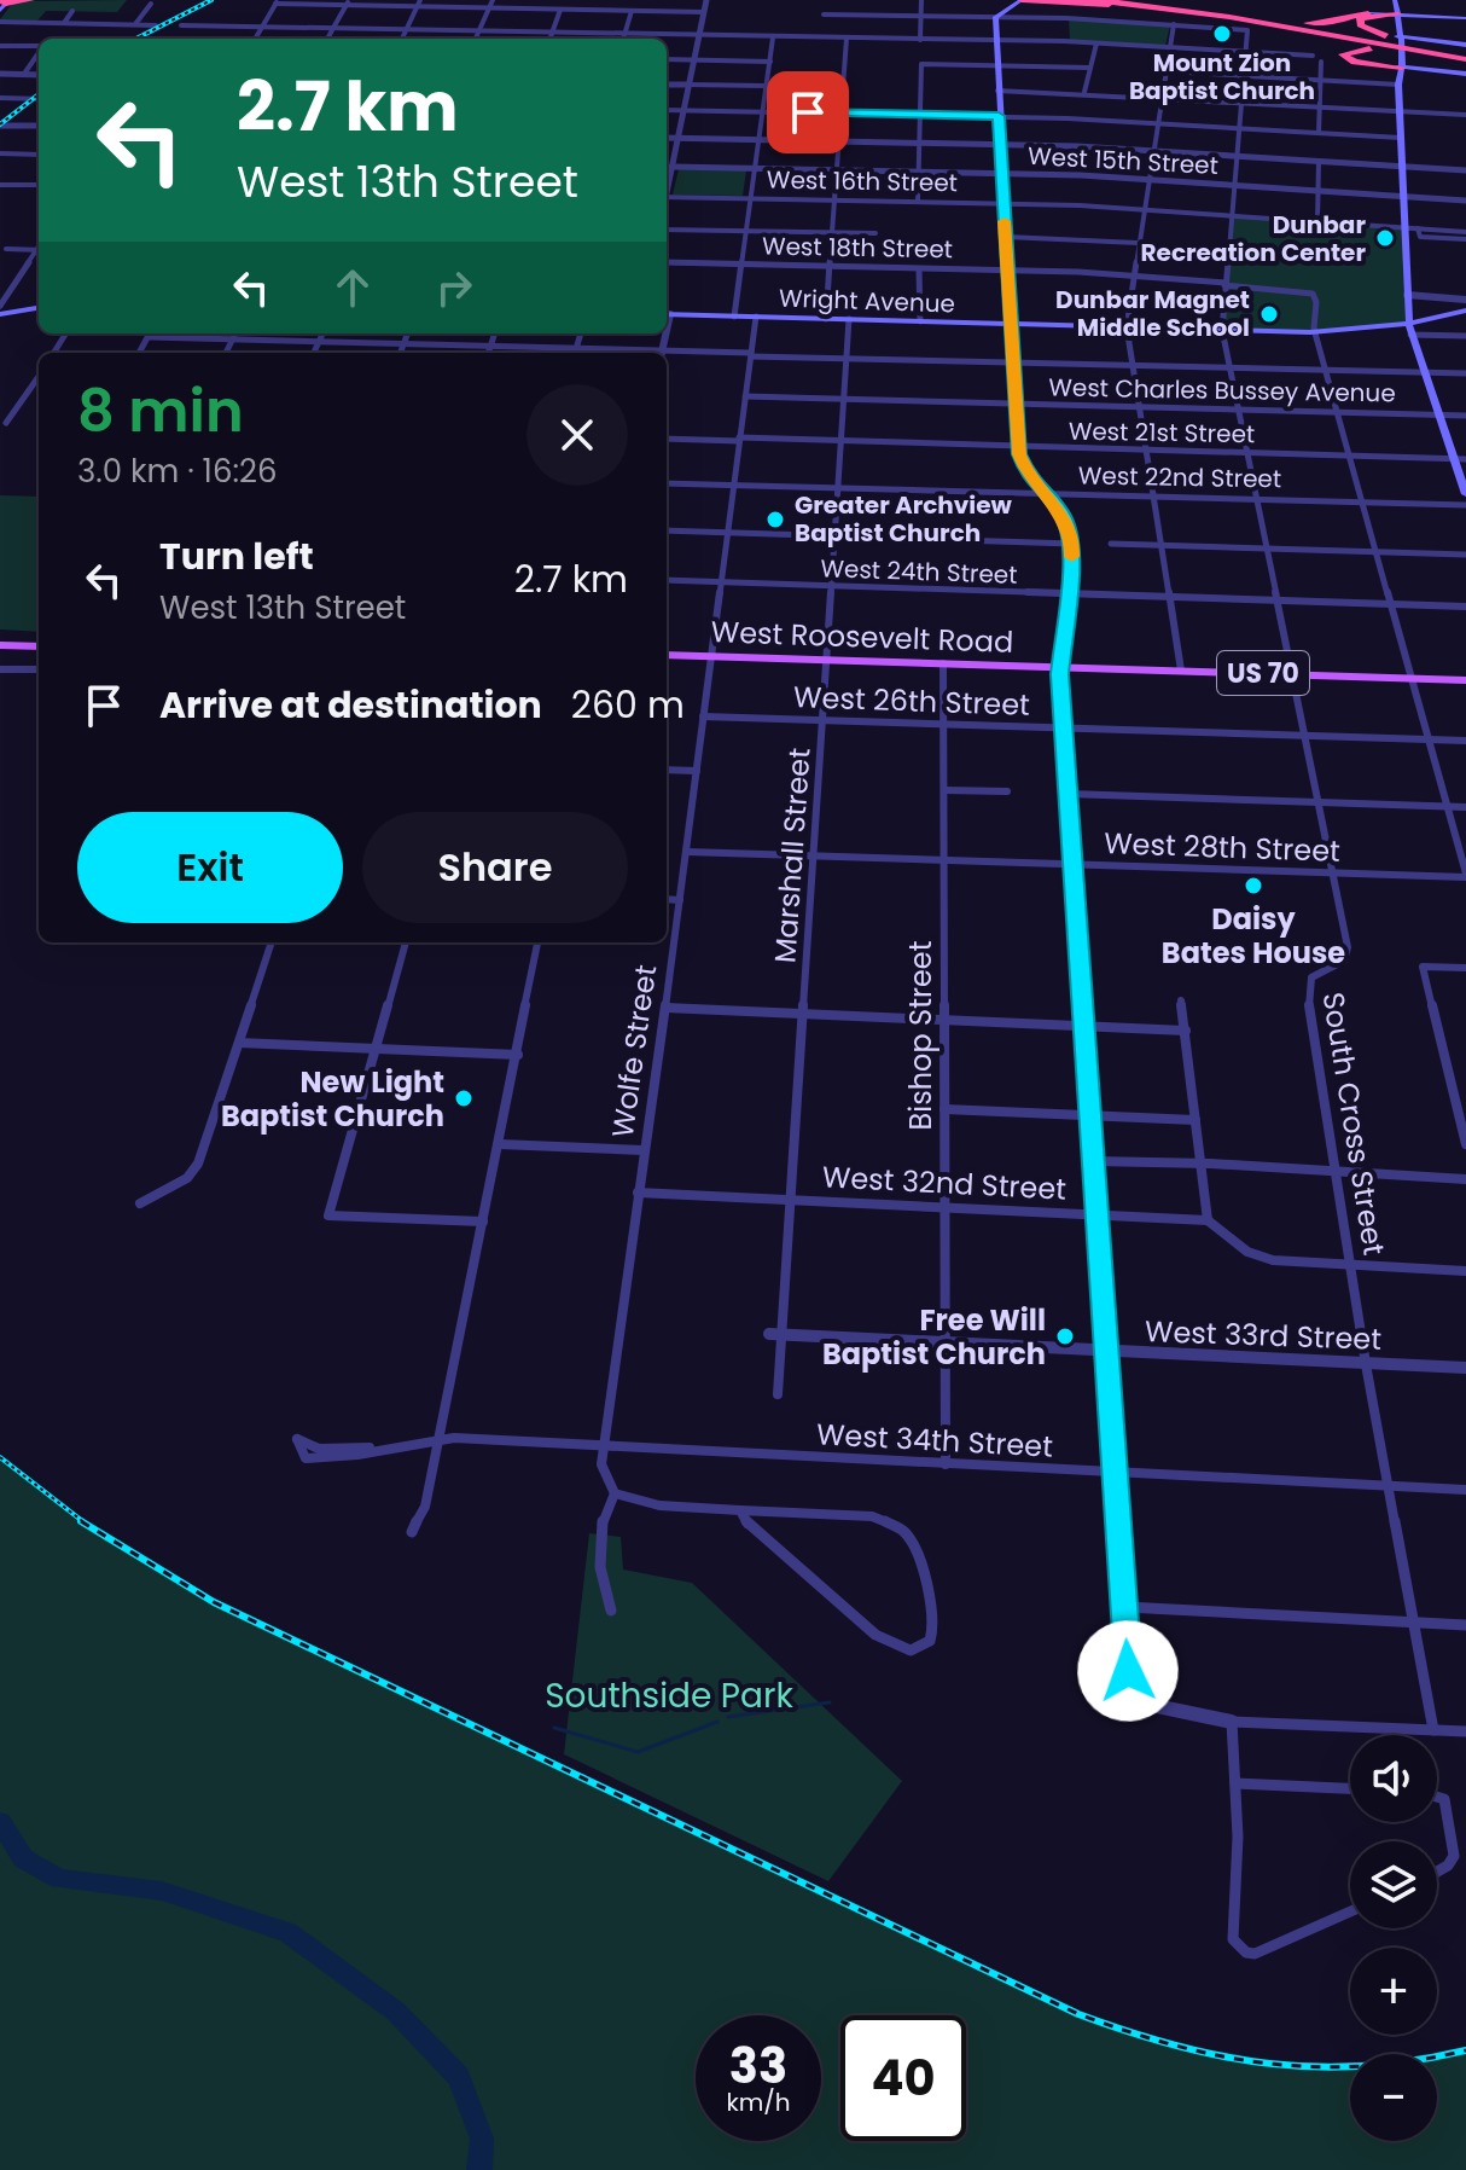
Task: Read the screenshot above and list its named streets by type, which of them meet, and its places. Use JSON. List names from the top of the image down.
{
  "streets": {
    "main road": ["Wright Avenue", "West Roosevelt Road", "US 70"],
    "street": [
      "West 15th Street",
      "West 16th Street",
      "West 18th Street",
      "West Charles Bussey Avenue",
      "West 21st Street",
      "West 22nd Street",
      "West 24th Street",
      "West 26th Street",
      "West 28th Street",
      "Marshall Street",
      "Bishop Street",
      "Wolfe Street",
      "South Cross Street",
      "West 32nd Street",
      "West 33rd Street",
      "West 34th Street"
    ]
  },
  "crossings": [
    ["West 15th Street", "South Cross Street"],
    ["West 16th Street", "South Cross Street"],
    ["West 18th Street", "Wright Avenue"],
    ["West 18th Street", "South Cross Street"],
    ["Wright Avenue", "Marshall Street"],
    ["Wright Avenue", "Wolfe Street"],
    ["Wright Avenue", "South Cross Street"],
    ["West Charles Bussey Avenue", "Marshall Street"],
    ["West Charles Bussey Avenue", "Wolfe Street"],
    ["West Charles Bussey Avenue", "South Cross Street"],
    ["West 21st Street", "Marshall Street"],
    ["West 21st Street", "Wolfe Street"],
    ["West 21st Street", "South Cross Street"],
    ["West 22nd Street", "Marshall Street"],
    ["West 22nd Street", "Wolfe Street"],
    ["West 22nd Street", "South Cross Street"],
    ["West 24th Street", "Marshall Street"],
    ["West 24th Street", "Wolfe Street"],
    ["West 24th Street", "South Cross Street"],
    ["West Roosevelt Road", "Marshall Street"],
    ["West Roosevelt Road", "Bishop Street"],
    ["West Roosevelt Road", "Wolfe Street"],
    ["West Roosevelt Road", "South Cross Street"],
    ["West 26th Street", "Marshall Street"],
    ["West 26th Street", "Bishop Street"],
    ["West 26th Street", "Wolfe Street"],
    ["West 26th Street", "South Cross Street"],
    ["West 28th Street", "Marshall Street"],
    ["West 28th Street", "Bishop Street"],
    ["West 28th Street", "Wolfe Street"],
    ["West 28th Street", "South Cross Street"],
    ["Marshall Street", "West 32nd Street"],
    ["Marshall Street", "West 33rd Street"],
    ["Bishop Street", "West 32nd Street"],
    ["Bishop Street", "West 33rd Street"],
    ["Bishop Street", "West 34th Street"],
    ["Wolfe Street", "West 32nd Street"],
    ["Wolfe Street", "West 34th Street"],
    ["South Cross Street", "West 33rd Street"],
    ["South Cross Street", "West 34th Street"]
  ],
  "parks": ["Southside Park"],
  "places": [
    "Mount Zion Baptist Church",
    "Dunbar Recreation Center",
    "Dunbar Magnet Middle School",
    "Greater Archview Baptist Church",
    "Daisy Bates House",
    "New Light Baptist Church",
    "Free Will Baptist Church"
  ],
  "page": {
    "turn": ["2.7 km", "West 13th Street"],
    "heading": ["8 min", "3.0 km · 16:26"],
    "list": [
      {
        "name": "Turn left",
        "note": "West 13th Street",
        "value": "2.7 km"
      },
      {
        "name": "Arrive at destination",
        "value": "260 m"
      }
    ],
    "buttons": ["Exit", "Share"],
    "map_buttons": ["+", "−"],
    "speed": "33 km/h",
    "limit": "40"
  }
}
